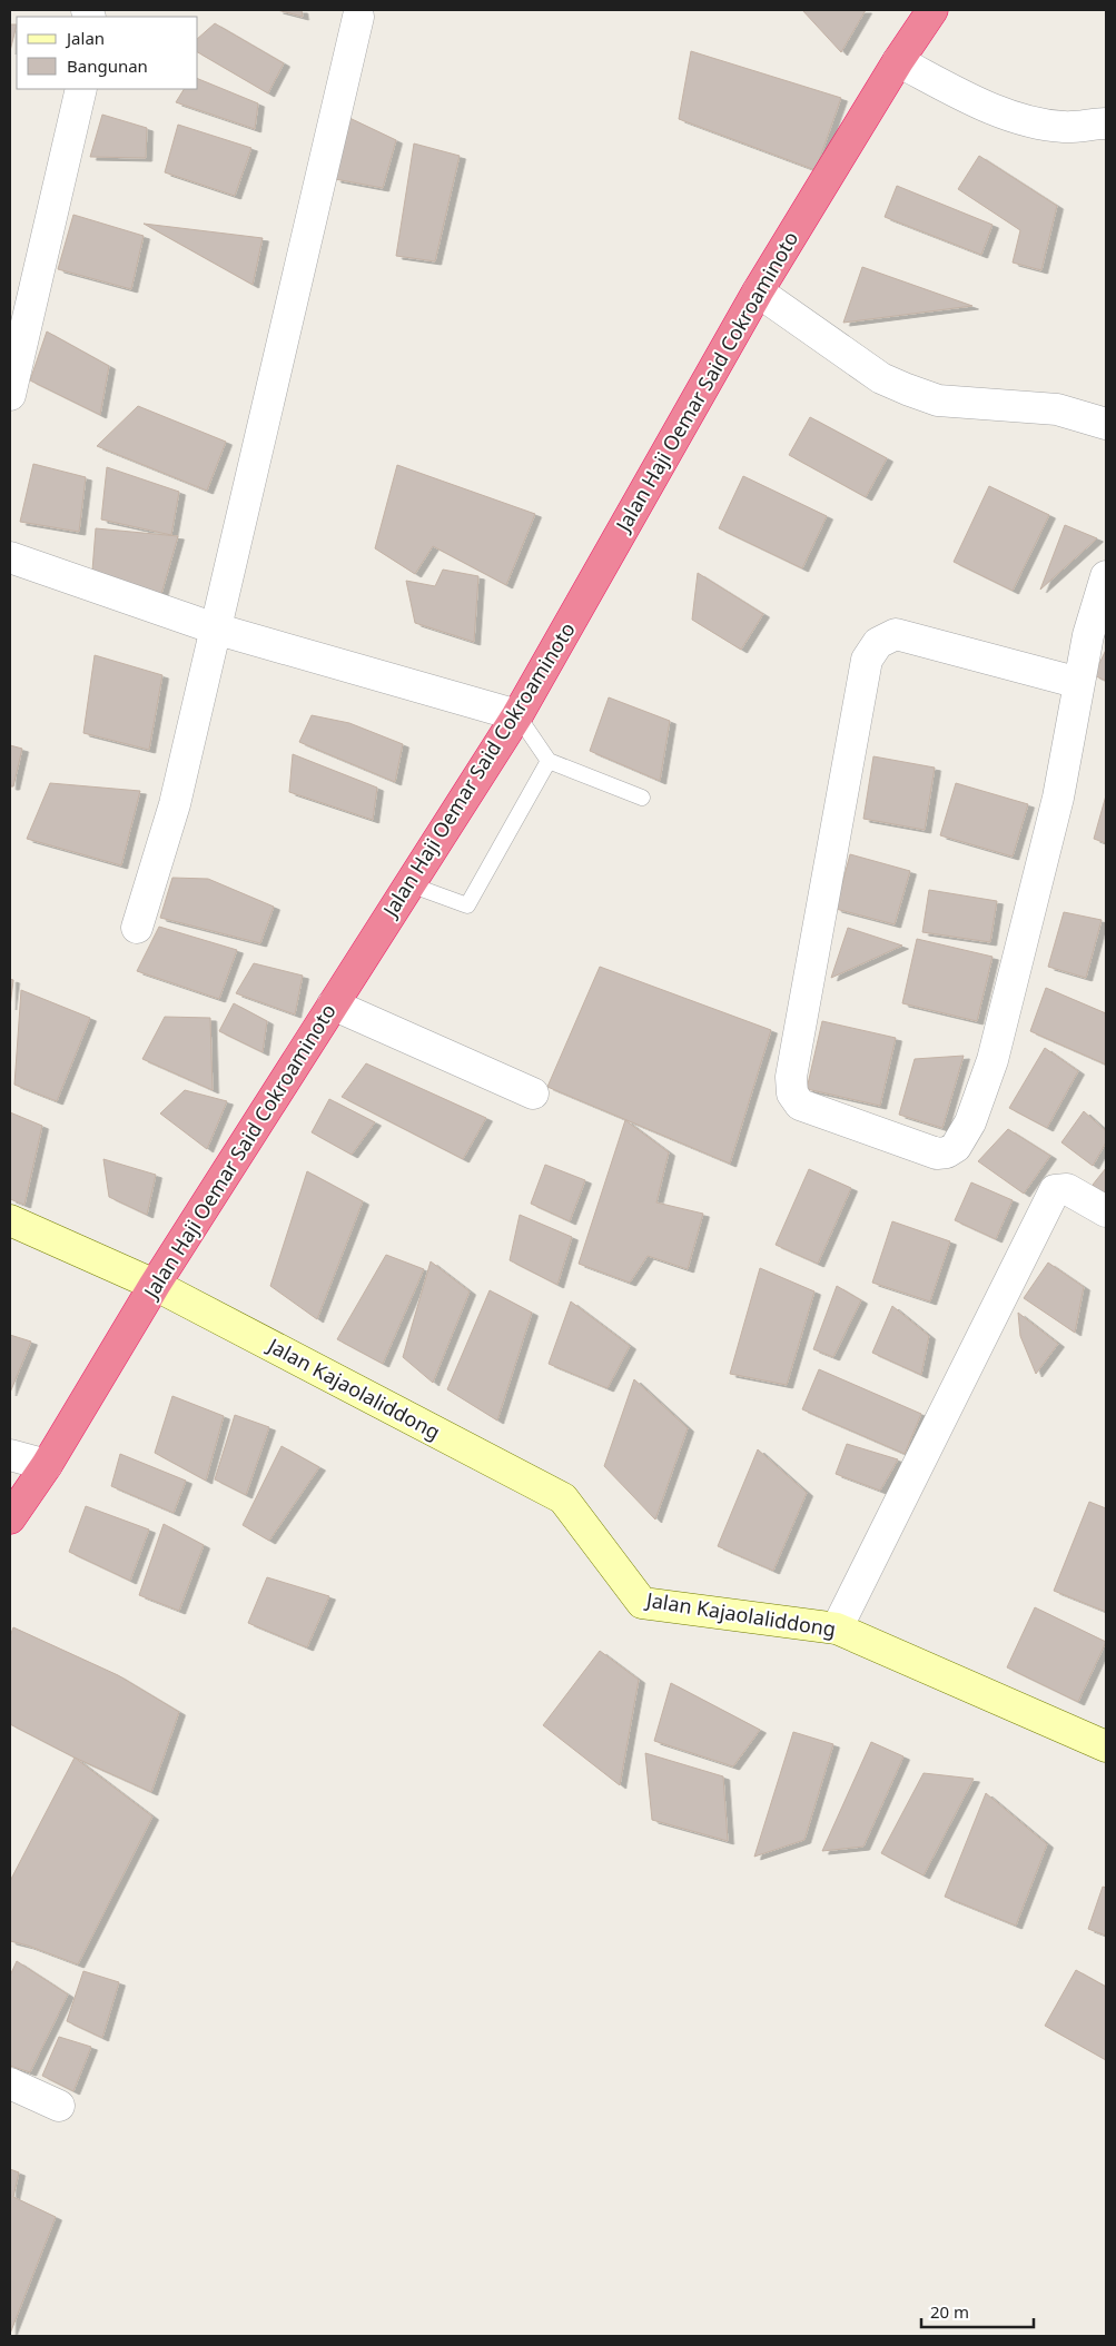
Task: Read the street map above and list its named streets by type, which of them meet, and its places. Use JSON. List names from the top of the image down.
{
  "streets": {
    "highway": ["Jalan Haji Oemar Said Cokroaminoto"],
    "street": ["Jalan Kajaolaliddong"]
  },
  "crossings": [
    ["Jalan Haji Oemar Said Cokroaminoto", "Jalan Kajaolaliddong"]
  ],
  "legend": ["Jalan", "Bangunan"],
  "scale_bar": "20 m"
}
